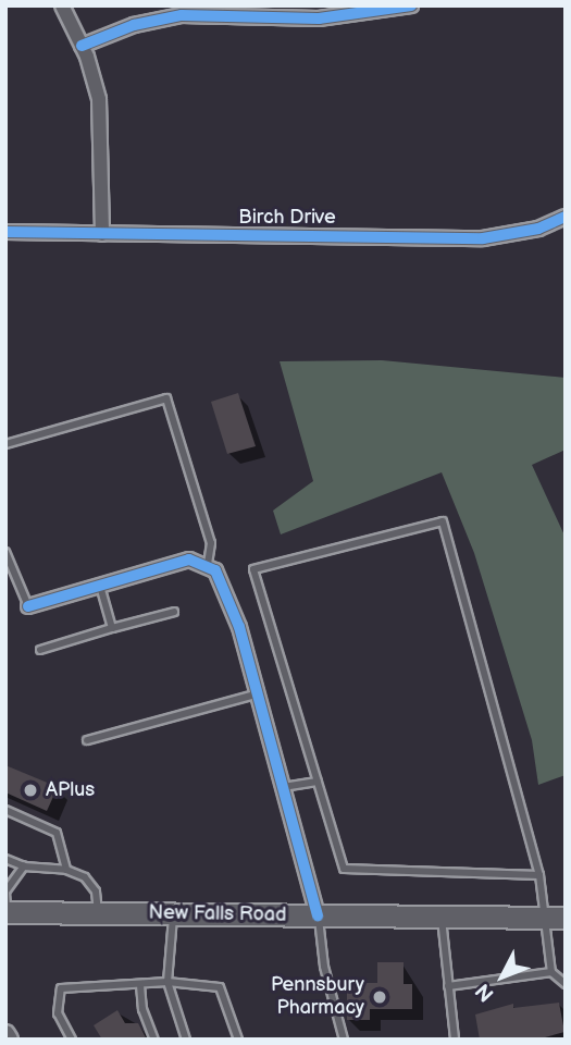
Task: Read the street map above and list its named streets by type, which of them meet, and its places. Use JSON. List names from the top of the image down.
{
  "streets": {
    "main road": ["New Falls Road"],
    "street": ["Birch Drive"]
  },
  "places": ["APlus", "Pennsbury Pharmacy"],
  "north": "bottom left"
}
